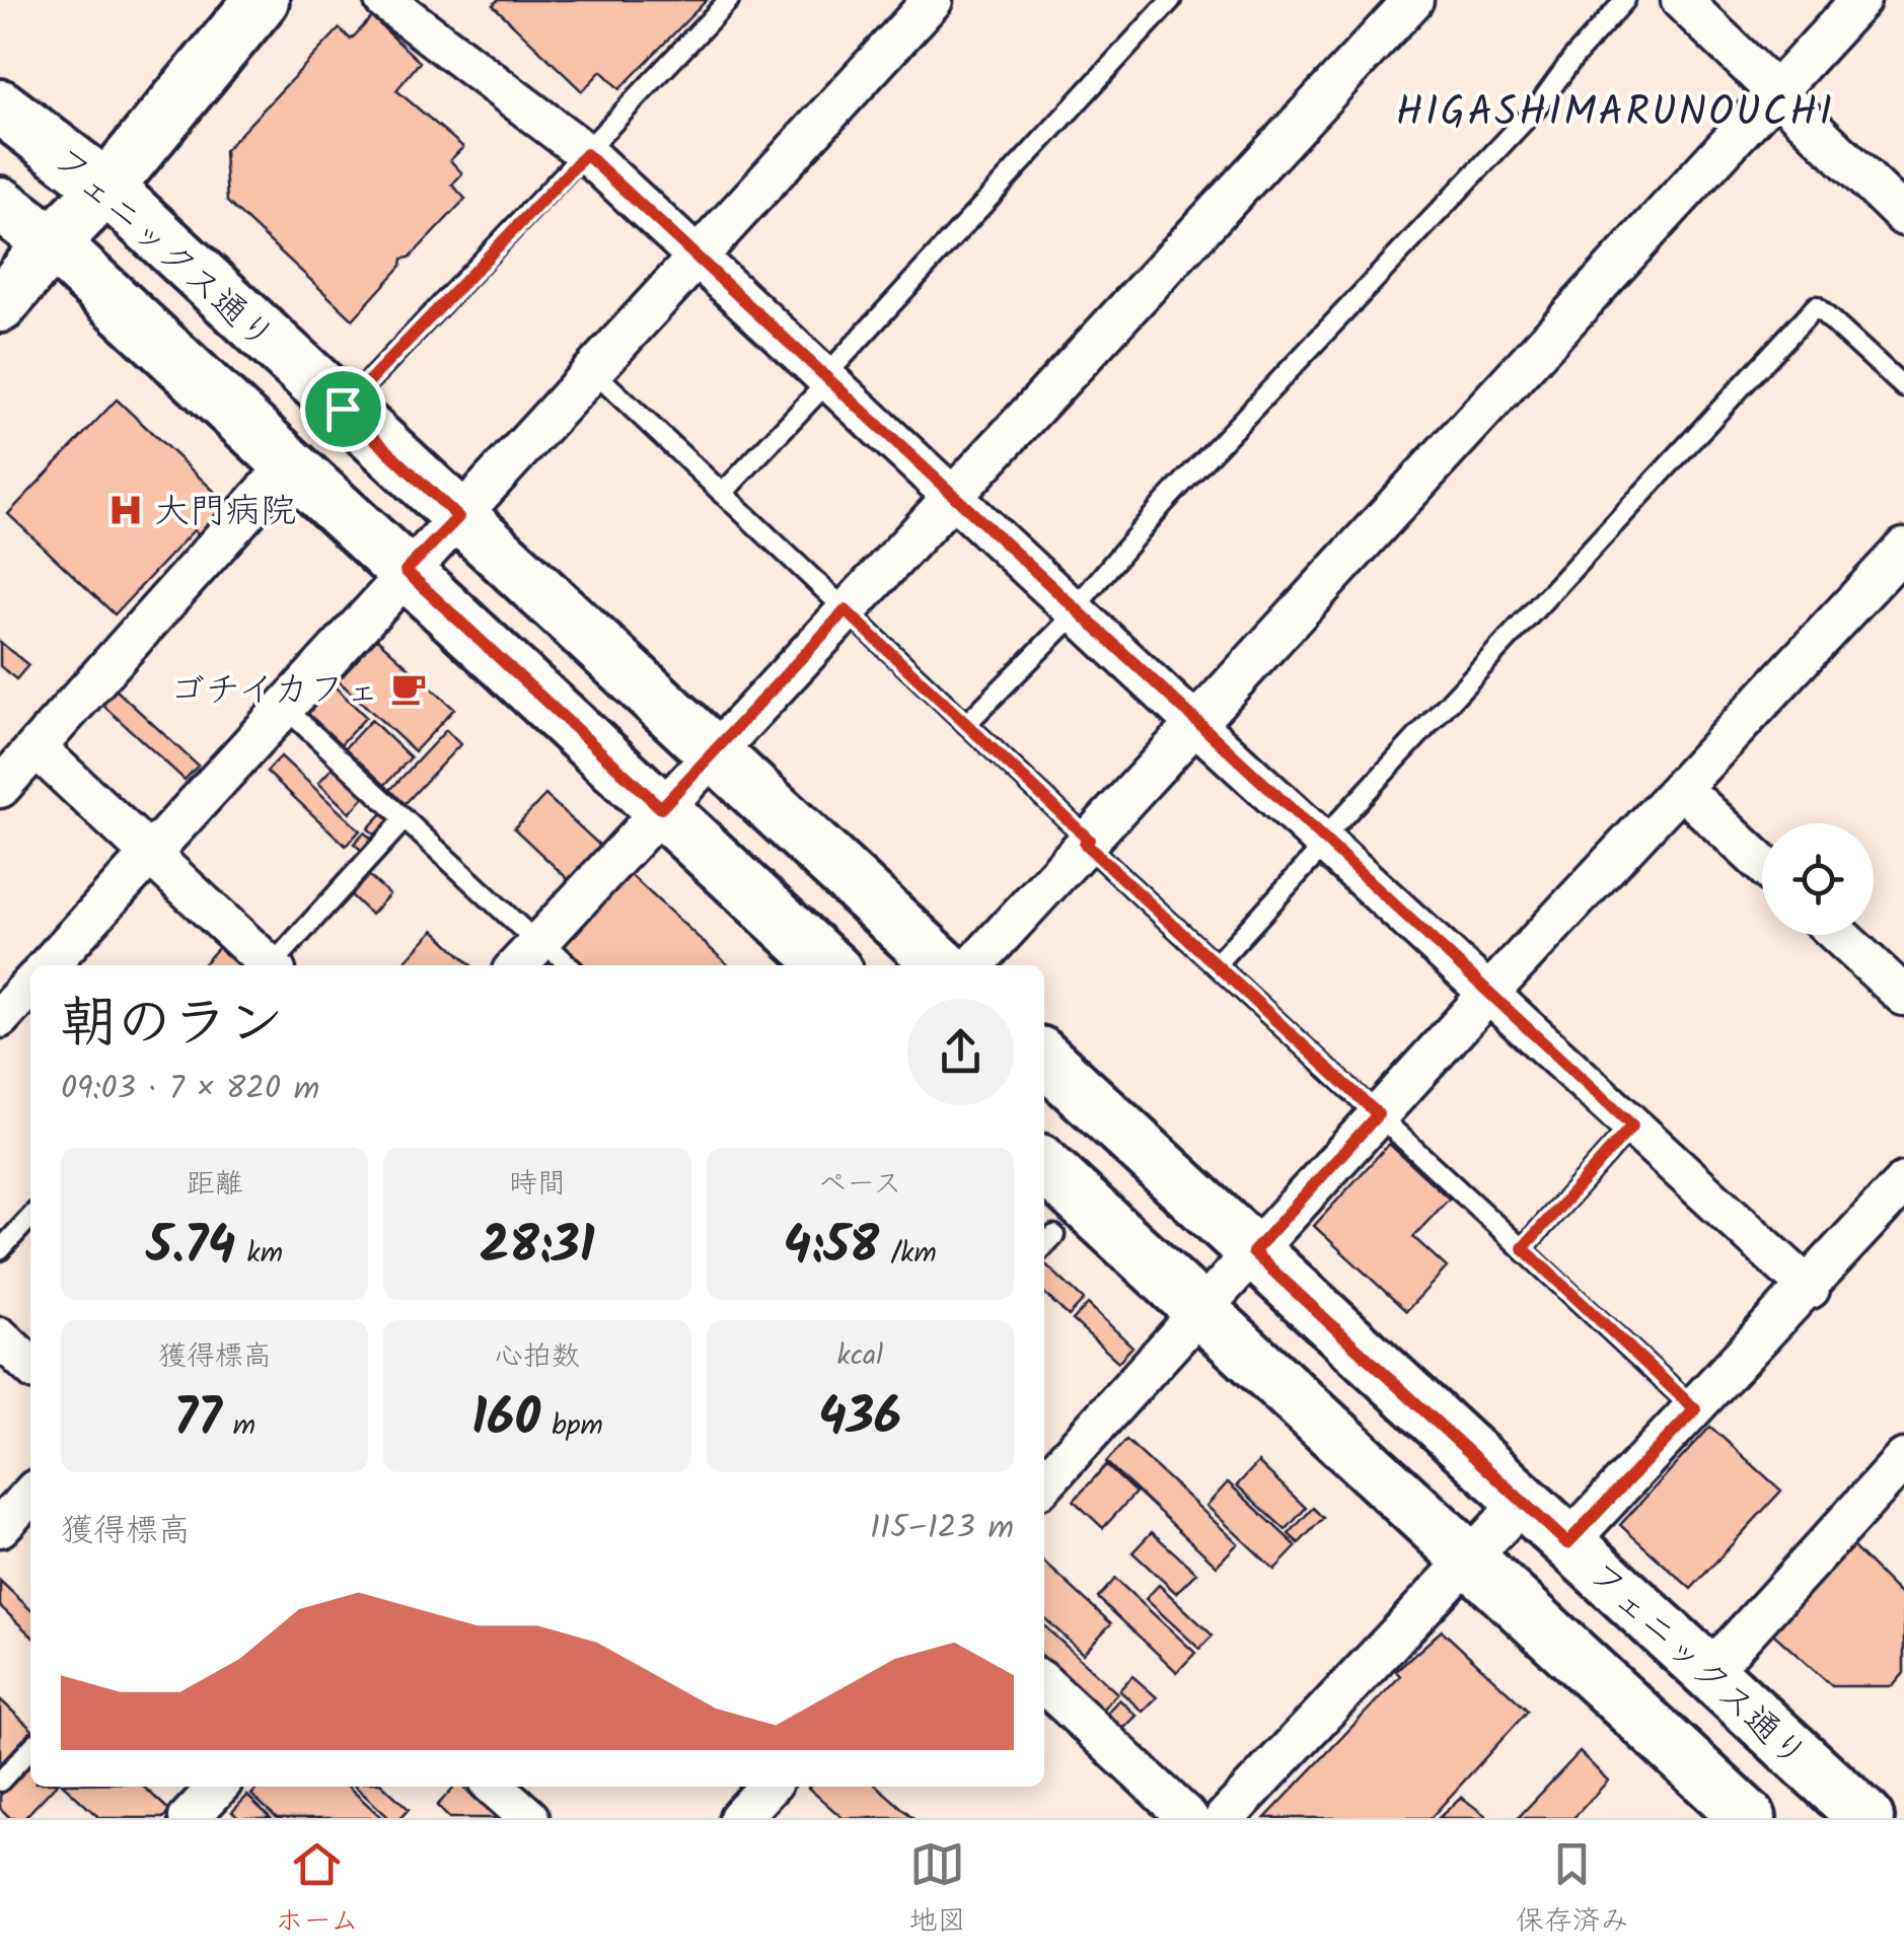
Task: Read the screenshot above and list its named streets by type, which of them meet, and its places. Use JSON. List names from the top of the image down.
{
  "streets": {
    "street": ["フェニックス通り"]
  },
  "districts": ["HIGASHIMARUNOUCHI"],
  "places": {
    "hospital": ["大門病院"],
    "cafe": ["ゴチイカフェ"]
  },
  "page": {
    "heading": ["朝のラン", "09:03 · 7 × 820 m"],
    "stats": [
      ["距離", "5.74 km"],
      ["時間", "28:31"],
      ["ペース", "4:58 /km"],
      ["獲得標高", "77 m"],
      ["心拍数", "160 bpm"],
      ["kcal", "436"]
    ],
    "chart": ["獲得標高", "115–123 m"],
    "tabs": ["ホーム", "地図", "保存済み"]
  }
}
